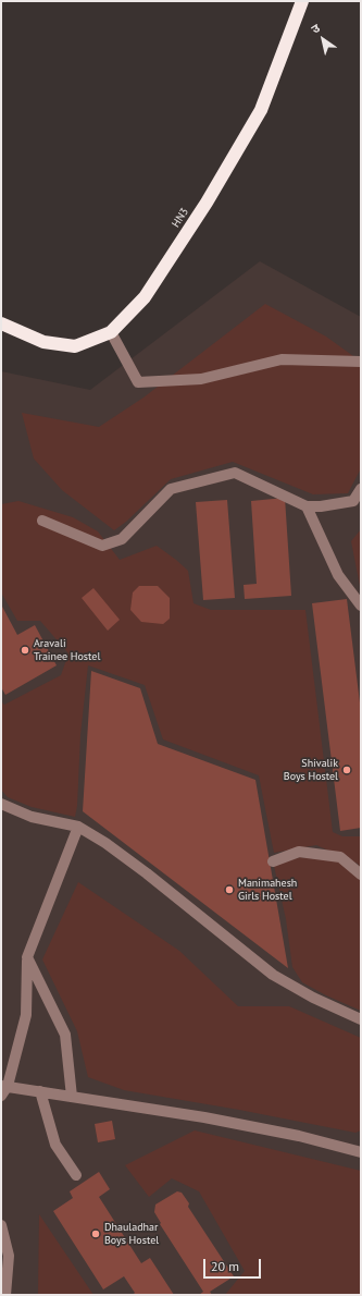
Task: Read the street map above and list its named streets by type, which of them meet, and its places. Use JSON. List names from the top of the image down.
{
  "streets": {
    "highway": ["HN3"]
  },
  "places": [
    "Aravali Trainee Hostel",
    "Shivalik Boys Hostel",
    "Manimahesh Girls Hostel",
    "Dhauladhar Boys Hostel"
  ],
  "scale_bar": "20 m",
  "north": "top left"
}
